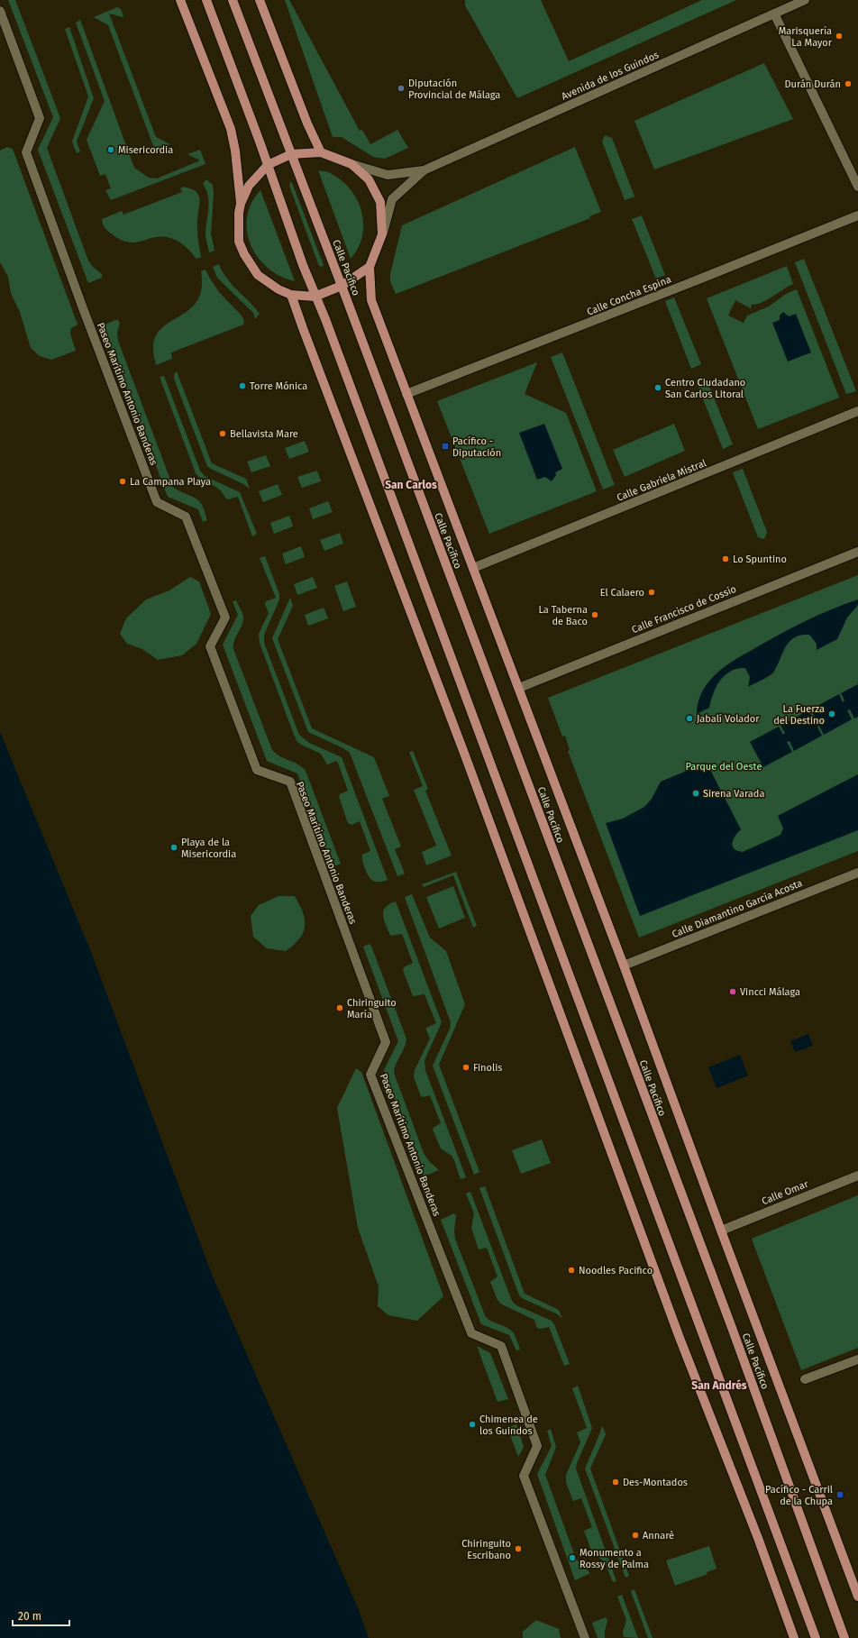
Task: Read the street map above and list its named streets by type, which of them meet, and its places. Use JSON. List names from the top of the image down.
{
  "streets": {
    "main road": ["Calle Pacífico"],
    "street": [
      "Avenida de los Guindos",
      "Calle Concha Espina",
      "Paseo Marítimo Antonio Banderas",
      "Calle Gabriela Mistral",
      "Calle Francisco de Cossío",
      "Calle Diamantino García Acosta",
      "Calle Omar"
    ]
  },
  "crossings": [
    ["Calle Pacífico", "Calle Concha Espina"],
    ["Calle Pacífico", "Calle Gabriela Mistral"],
    ["Calle Pacífico", "Calle Francisco de Cossío"],
    ["Calle Pacífico", "Calle Diamantino García Acosta"],
    ["Calle Pacífico", "Calle Omar"]
  ],
  "districts": ["San Carlos", "San Andrés"],
  "parks": ["Parque del Oeste"],
  "places": {
    "other": [
      "Marisquería La Mayor",
      "Durán Durán",
      "Diputación Provincial de Málaga",
      "Misericordia",
      "Torre Mónica",
      "Centro Ciudadano San Carlos Litoral",
      "Bellavista Mare",
      "La Campana Playa",
      "Lo Spuntino",
      "El Calaero",
      "La Taberna de Baco",
      "La Fuerza del Destino",
      "Jabalí Volador",
      "Sirena Varada",
      "Playa de la Misericordia",
      "Vincci Málaga",
      "Chiringuito María",
      "Finolis",
      "Noodles Pacifico",
      "Chimenea de los Guindos",
      "Des-Montados",
      "Annarè",
      "Chiringuito Escribano",
      "Monumento a Rossy de Palma"
    ],
    "transit": ["Pacífico - Diputación", "Pacífico - Carril de la Chupa"]
  },
  "scale_bar": "20 m"
}
